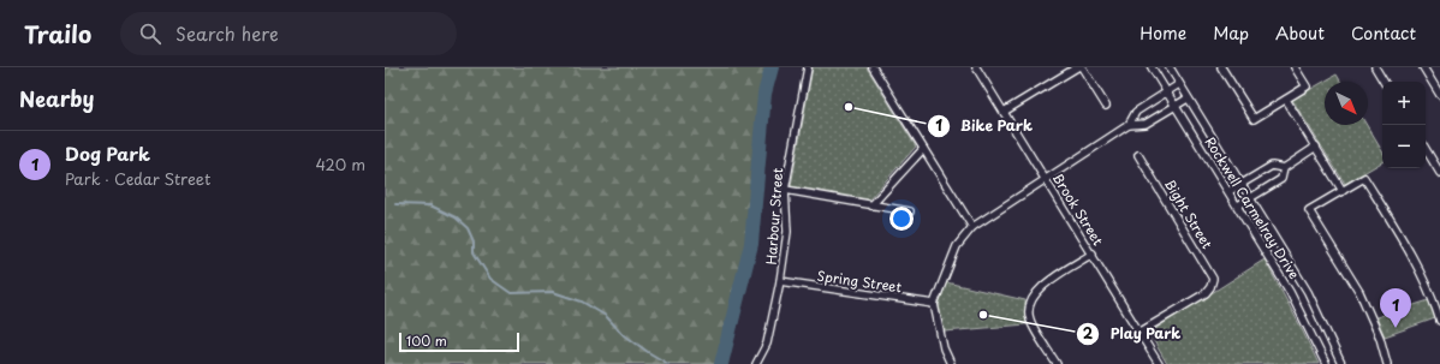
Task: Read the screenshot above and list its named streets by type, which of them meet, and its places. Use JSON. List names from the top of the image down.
{
  "streets": {
    "street": [
      "Rockwell Carmelray Drive",
      "Brook Street",
      "Bight Street",
      "Harbour Street",
      "Spring Street"
    ]
  },
  "crossings": [
    ["Brook Street", "Bight Street"],
    ["Harbour Street", "Spring Street"]
  ],
  "places": ["Bike Park", "Play Park"],
  "scale_bar": "100 m",
  "north": "bottom right",
  "page": {
    "header": "Trailo",
    "search": "Search here",
    "nav": [
      "Home",
      "Map",
      "About",
      "Contact"
    ],
    "heading": "Nearby",
    "map_buttons": ["+", "−"],
    "list": [
      {
        "mark": "1",
        "name": "Dog Park",
        "note": "Park · Cedar Street",
        "value": "420 m"
      }
    ],
    "pins": "1",
    "scale": "100 m"
  }
}
